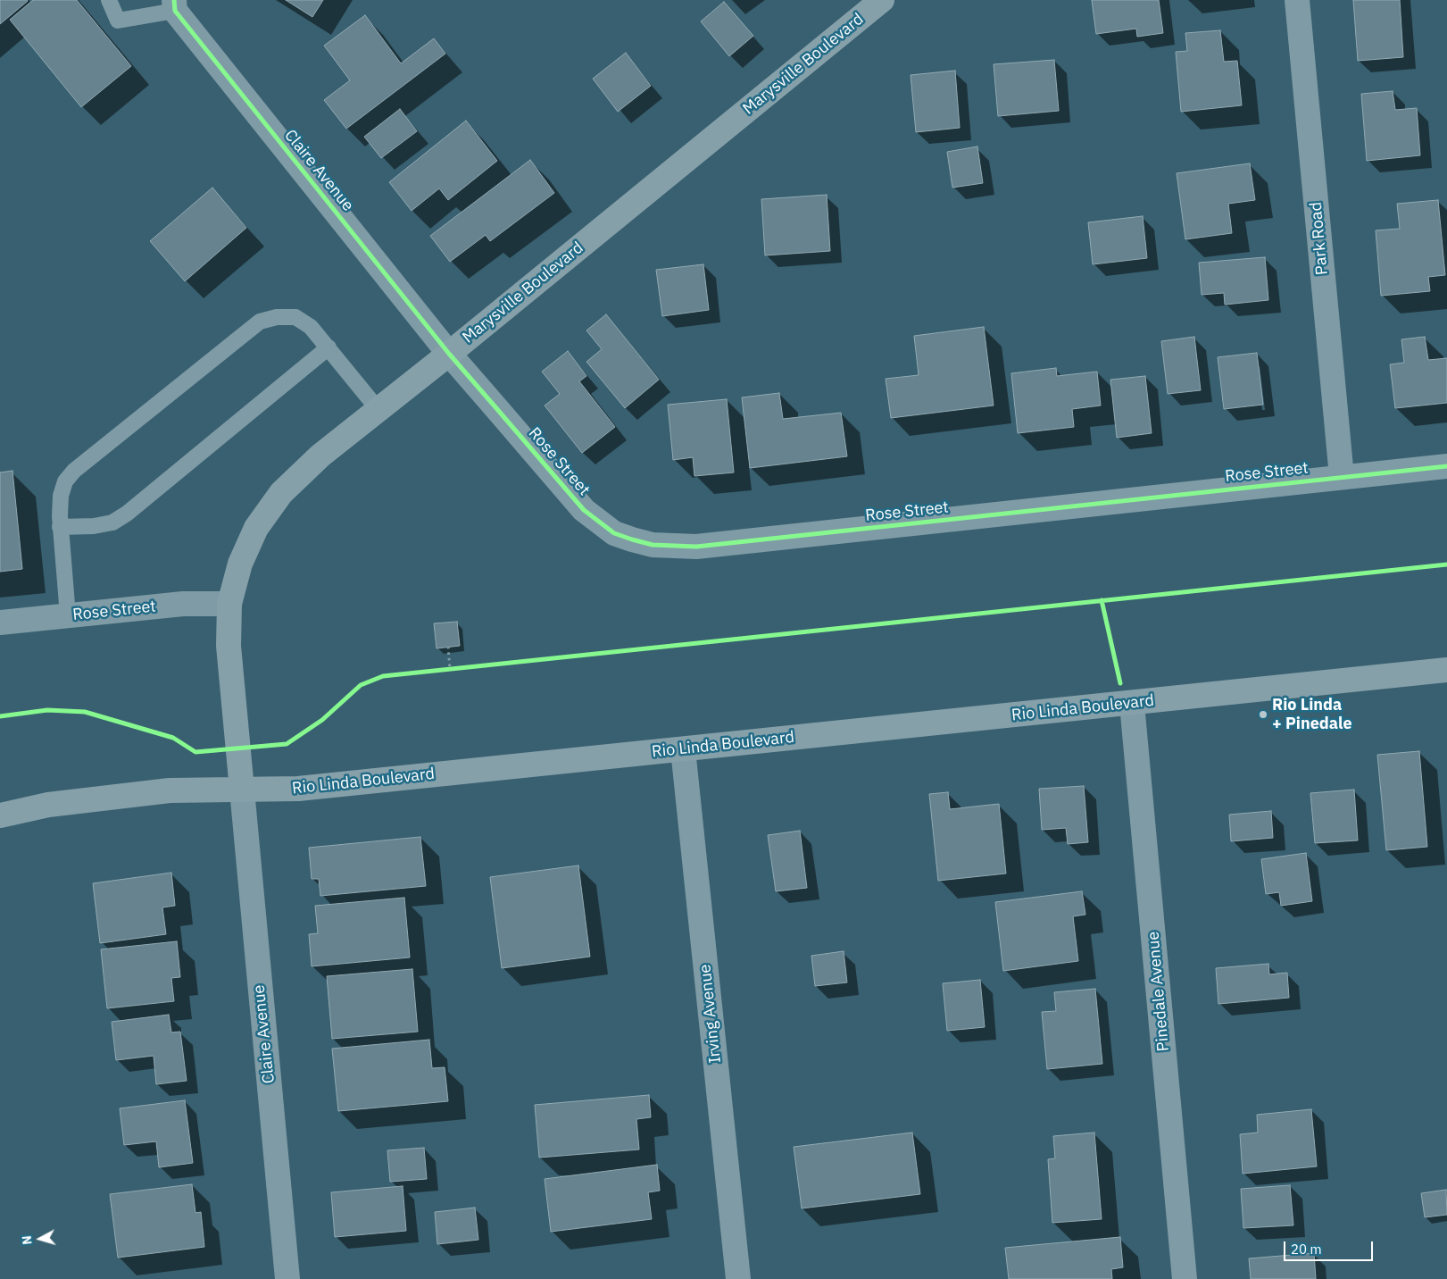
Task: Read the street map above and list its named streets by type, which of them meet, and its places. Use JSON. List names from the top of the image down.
{
  "streets": {
    "main road": ["Marysville Boulevard", "Rio Linda Boulevard"],
    "street": [
      "Claire Avenue",
      "Park Road",
      "Rose Street",
      "Pinedale Avenue",
      "Irving Avenue"
    ]
  },
  "crossings": [
    ["Marysville Boulevard", "Claire Avenue"],
    ["Marysville Boulevard", "Rose Street"],
    ["Marysville Boulevard", "Rio Linda Boulevard"],
    ["Claire Avenue", "Rose Street"],
    ["Claire Avenue", "Rio Linda Boulevard"],
    ["Park Road", "Rose Street"],
    ["Rio Linda Boulevard", "Pinedale Avenue"],
    ["Rio Linda Boulevard", "Irving Avenue"]
  ],
  "places": ["Rio Linda + Pinedale"],
  "scale_bar": "20 m",
  "north": "left"
}
